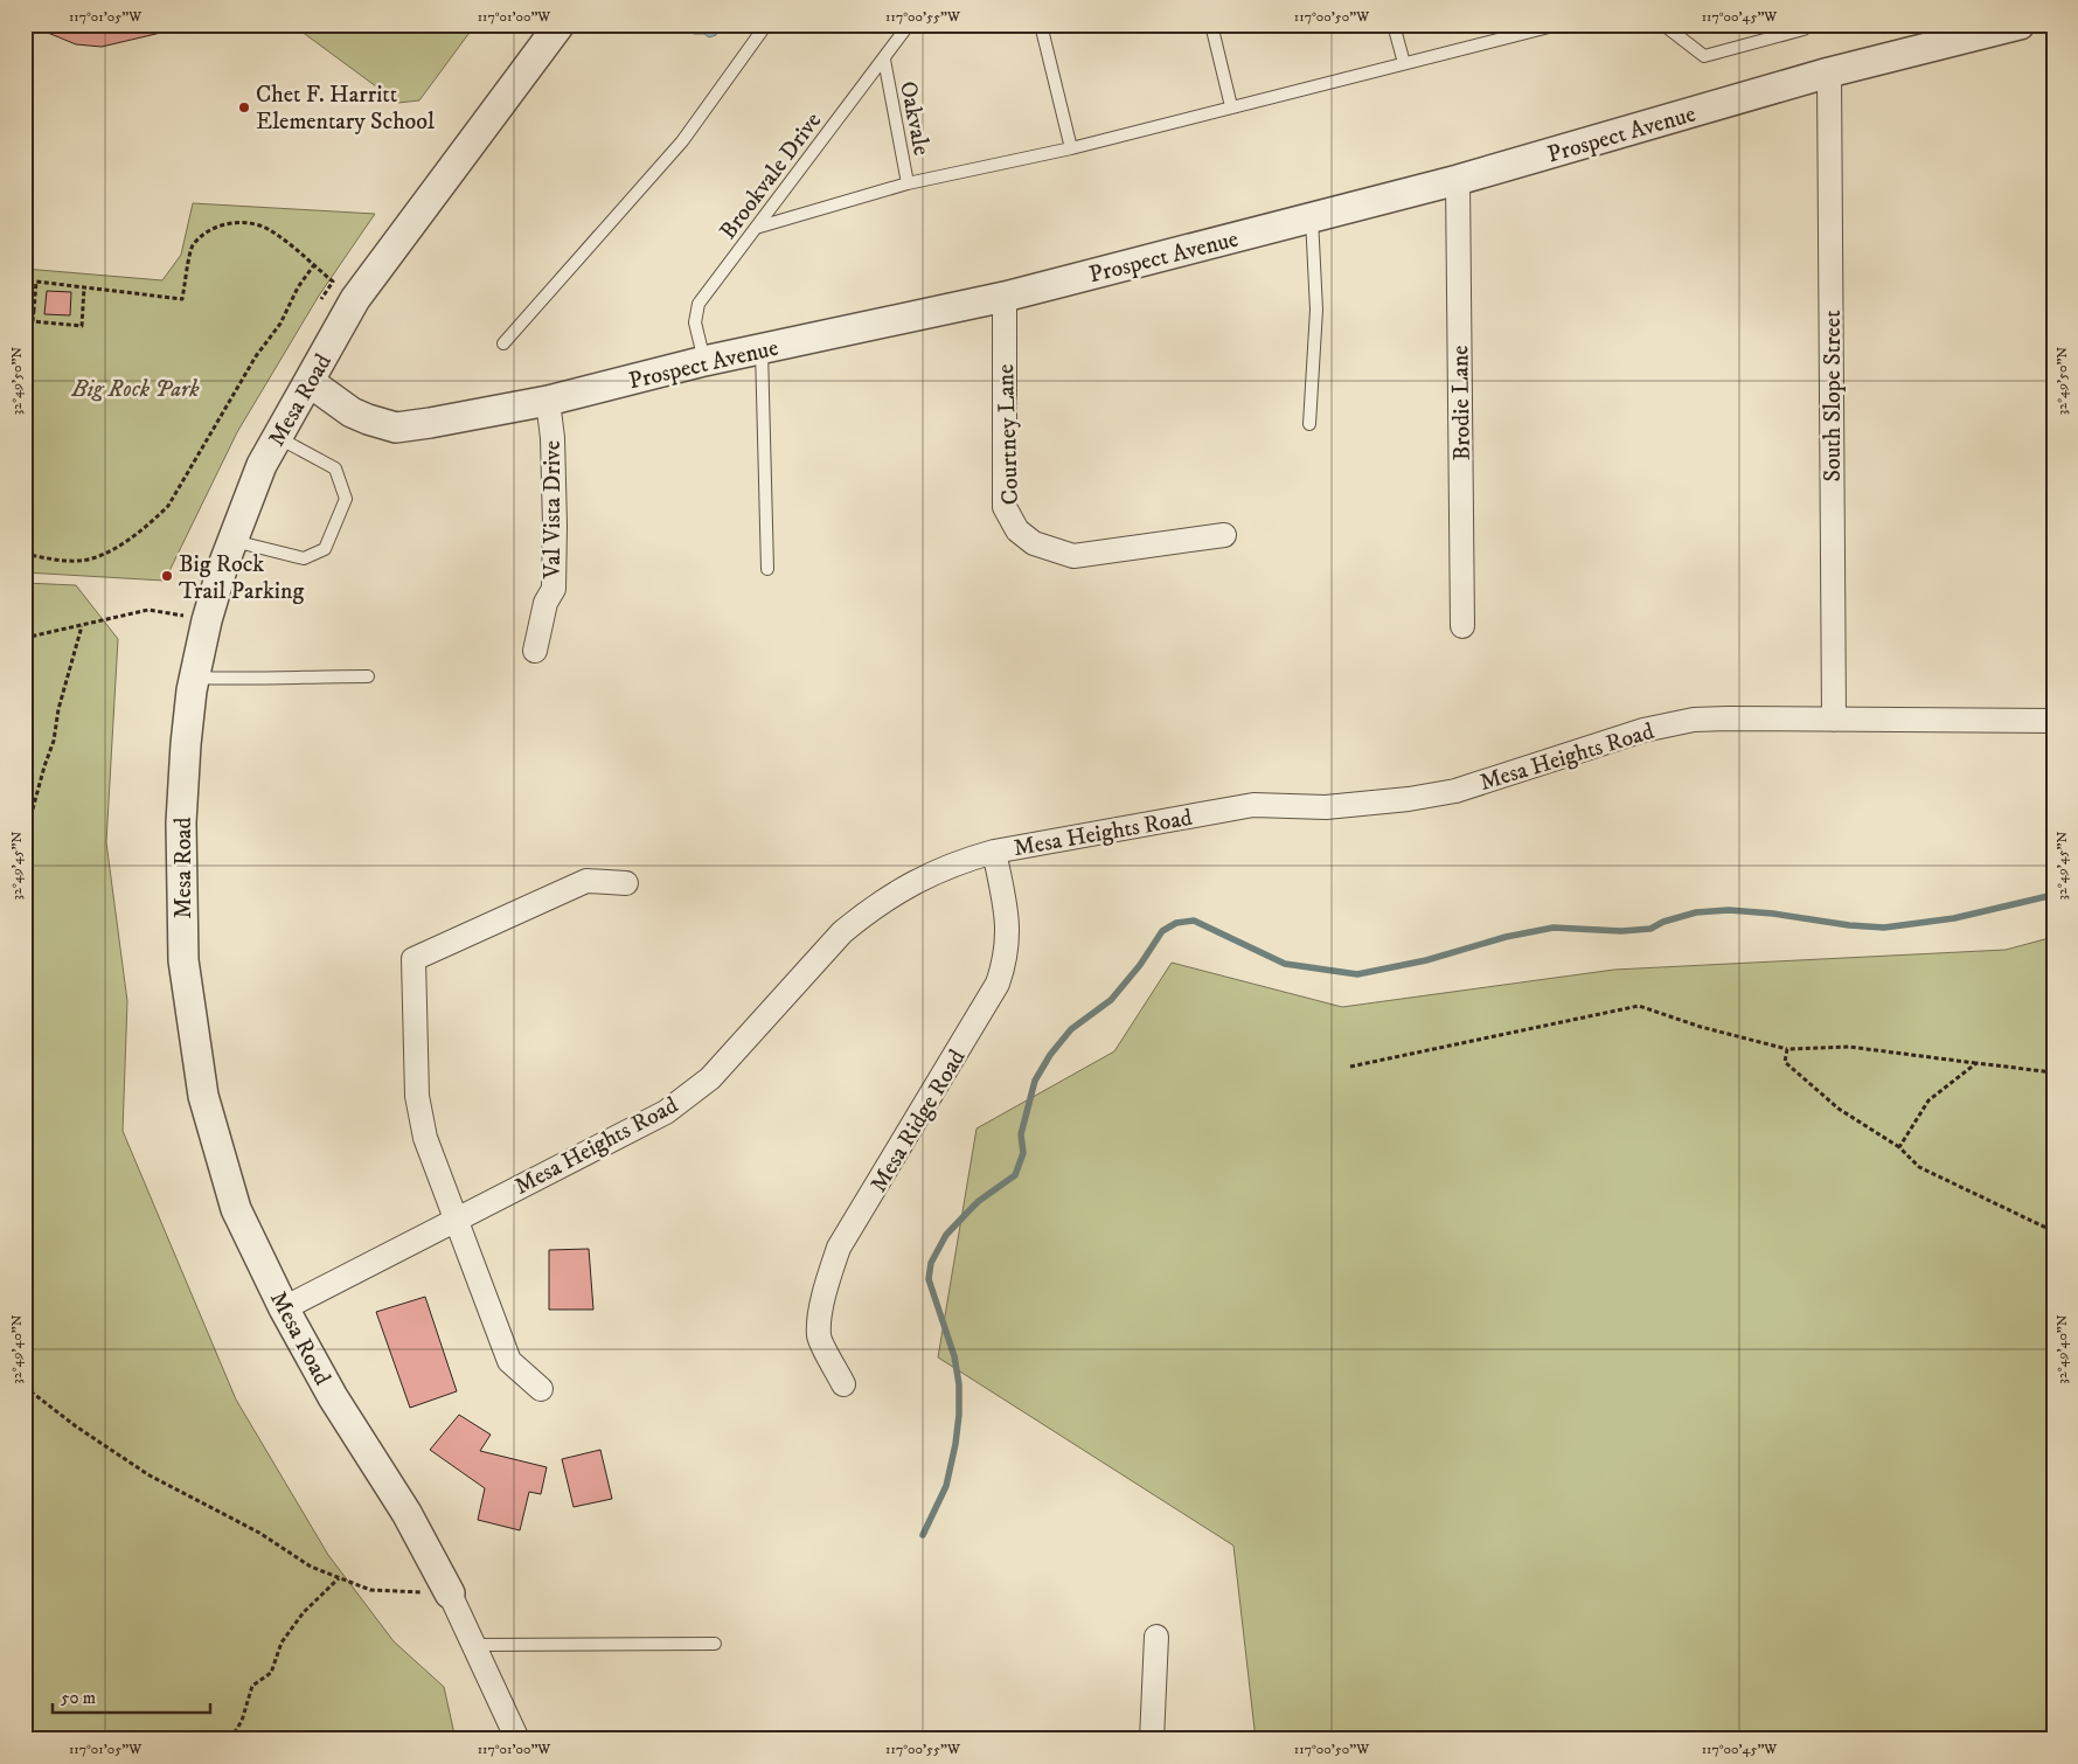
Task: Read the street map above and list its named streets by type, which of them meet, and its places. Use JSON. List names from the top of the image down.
{
  "streets": {
    "street": [
      "Prospect Avenue",
      "South Slope Street",
      "Mesa Road",
      "Brodie Lane",
      "Courtney Lane",
      "Val Vista Drive",
      "Mesa Heights Road",
      "Mesa Ridge Road"
    ],
    "lane": ["Oakvale", "Brookvale Drive"]
  },
  "crossings": [
    ["Oakvale", "Brookvale Drive"],
    ["Prospect Avenue", "Brookvale Drive"],
    ["Prospect Avenue", "South Slope Street"],
    ["Prospect Avenue", "Mesa Road"],
    ["Prospect Avenue", "Brodie Lane"],
    ["Prospect Avenue", "Courtney Lane"],
    ["Prospect Avenue", "Val Vista Drive"],
    ["South Slope Street", "Mesa Heights Road"],
    ["Mesa Road", "Mesa Heights Road"],
    ["Mesa Heights Road", "Mesa Ridge Road"]
  ],
  "parks": ["Big Rock Park"],
  "places": ["Chet F. Harritt Elementary School", "Big Rock Trail Parking"],
  "scale_bar": "50 m",
  "coordinates": [
    "117°01'05\"W",
    "117°01'00\"W",
    "117°00'55\"W",
    "117°00'50\"W",
    "117°00'45\"W",
    "32°49'50\"N",
    "32°49'45\"N",
    "32°49'40\"N"
  ]
}
